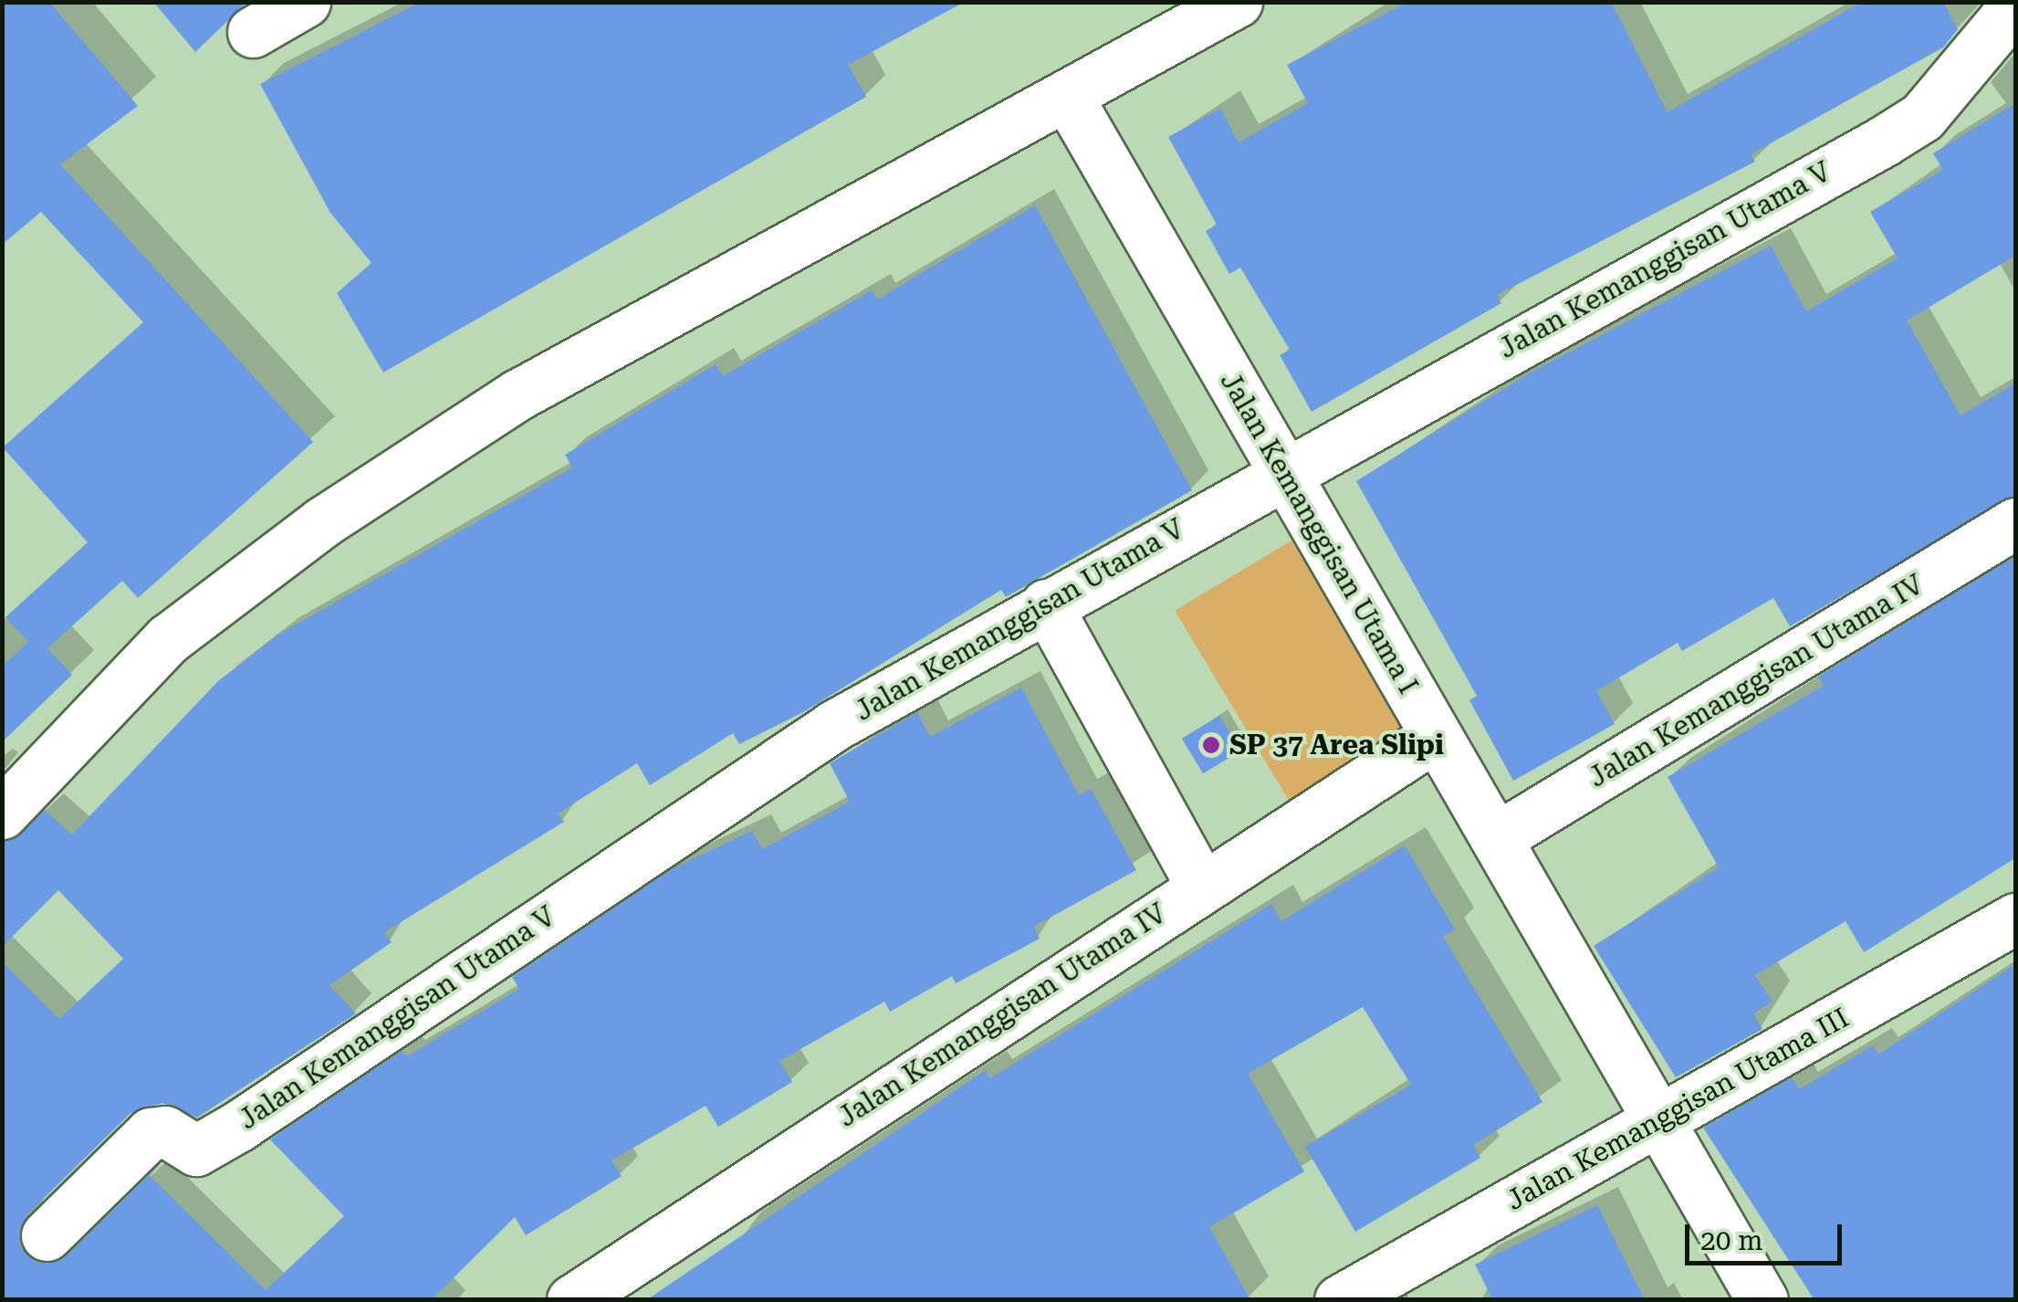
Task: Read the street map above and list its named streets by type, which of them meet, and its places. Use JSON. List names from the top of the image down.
{
  "streets": {
    "street": [
      "Jalan Kemanggisan Utama V",
      "Jalan Kemanggisan Utama I",
      "Jalan Kemanggisan Utama IV",
      "Jalan Kemanggisan Utama III"
    ]
  },
  "crossings": [
    ["Jalan Kemanggisan Utama V", "Jalan Kemanggisan Utama I"],
    ["Jalan Kemanggisan Utama I", "Jalan Kemanggisan Utama IV"],
    ["Jalan Kemanggisan Utama I", "Jalan Kemanggisan Utama III"]
  ],
  "places": ["SP 37 Area Slipi"],
  "scale_bar": "20 m"
}
